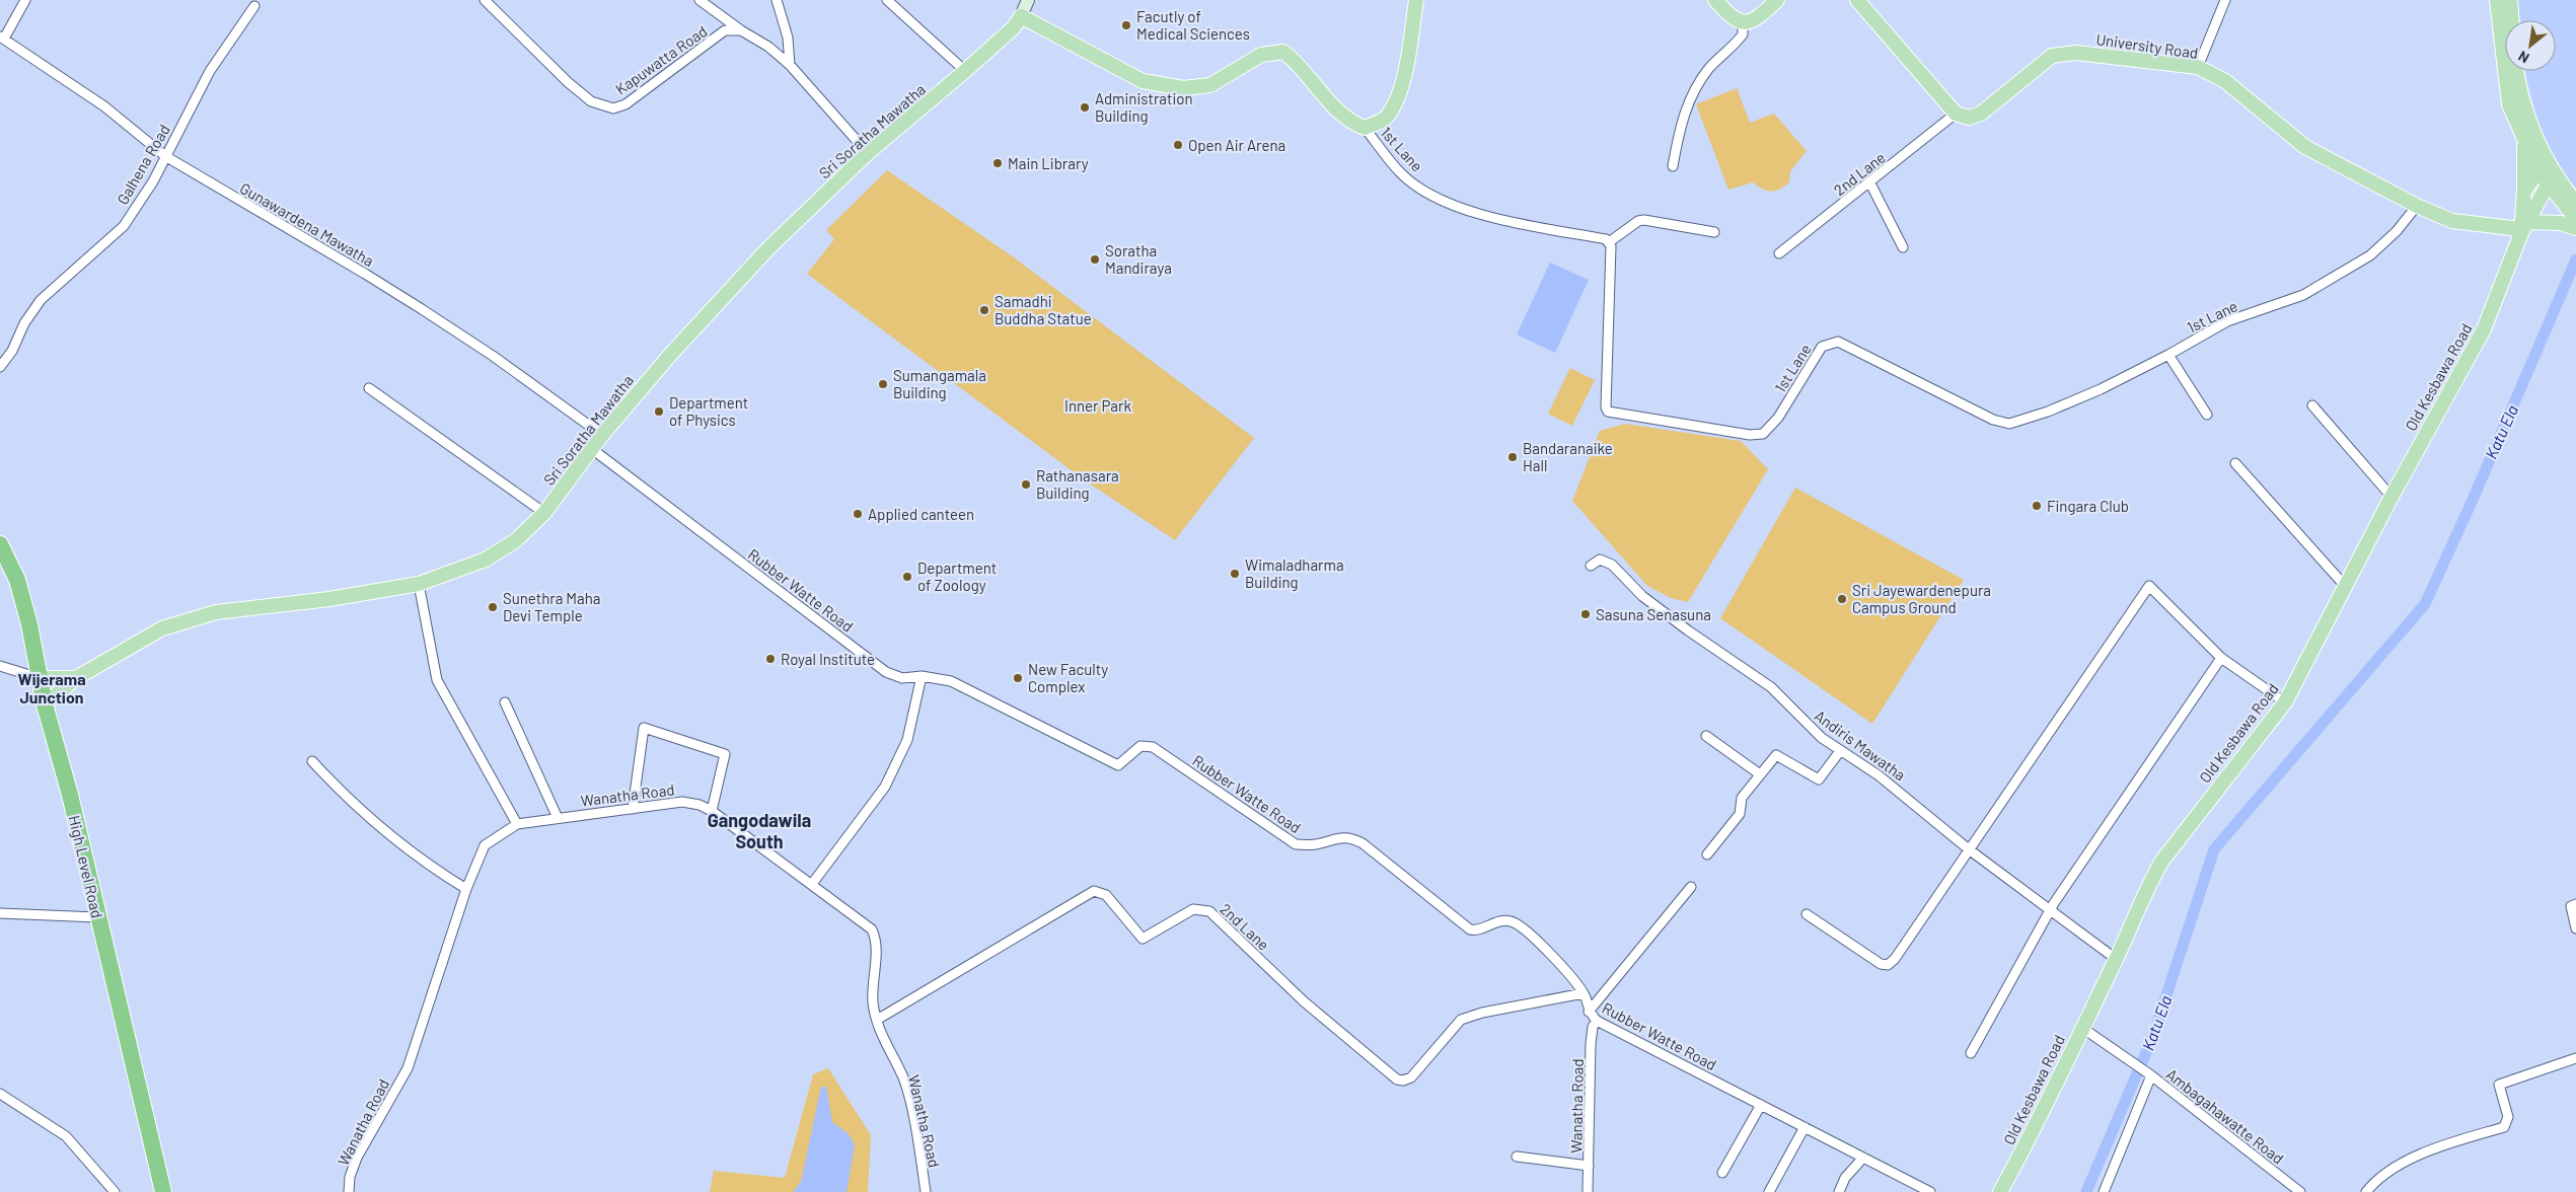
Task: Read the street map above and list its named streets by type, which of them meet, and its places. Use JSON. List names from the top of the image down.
{
  "streets": {
    "highway": ["High Level Road"],
    "main road": ["University Road", "Sri Soratha Mawatha", "Old Kesbawa Road"],
    "street": [
      "Kapuwatta Road",
      "1st Lane",
      "Galhena Road",
      "2nd Lane",
      "Gunawardena Mawatha",
      "Rubber Watte Road",
      "Andiris Mawatha",
      "Wanatha Road",
      "Ambagahawatte Road"
    ]
  },
  "crossings": [
    ["University Road", "1st Lane"],
    ["University Road", "2nd Lane"],
    ["University Road", "Old Kesbawa Road"],
    ["Sri Soratha Mawatha", "Gunawardena Mawatha"],
    ["Sri Soratha Mawatha", "Rubber Watte Road"],
    ["Sri Soratha Mawatha", "High Level Road"],
    ["Galhena Road", "Gunawardena Mawatha"],
    ["2nd Lane", "Rubber Watte Road"],
    ["2nd Lane", "Wanatha Road"],
    ["Old Kesbawa Road", "Andiris Mawatha"],
    ["Old Kesbawa Road", "Ambagahawatte Road"],
    ["Rubber Watte Road", "Wanatha Road"]
  ],
  "districts": ["Wijerama Junction", "Gangodawila South"],
  "water": ["Katu Ela"],
  "parks": ["Inner Park"],
  "places": [
    "Facutly of Medical Sciences",
    "Administration Building",
    "Open Air Arena",
    "Main Library",
    "Soratha Mandiraya",
    "Samadhi Buddha Statue",
    "Sumangamala Building",
    "Department of Physics",
    "Bandaranaike Hall",
    "Rathanasara Building",
    "Fingara Club",
    "Applied canteen",
    "Wimaladharma Building",
    "Department of Zoology",
    "Sri Jayewardenepura Campus Ground",
    "Sunethra Maha Devi Temple",
    "Sasuna Senasuna",
    "Royal Institute",
    "New Faculty Complex"
  ],
  "north": "bottom left"
}
